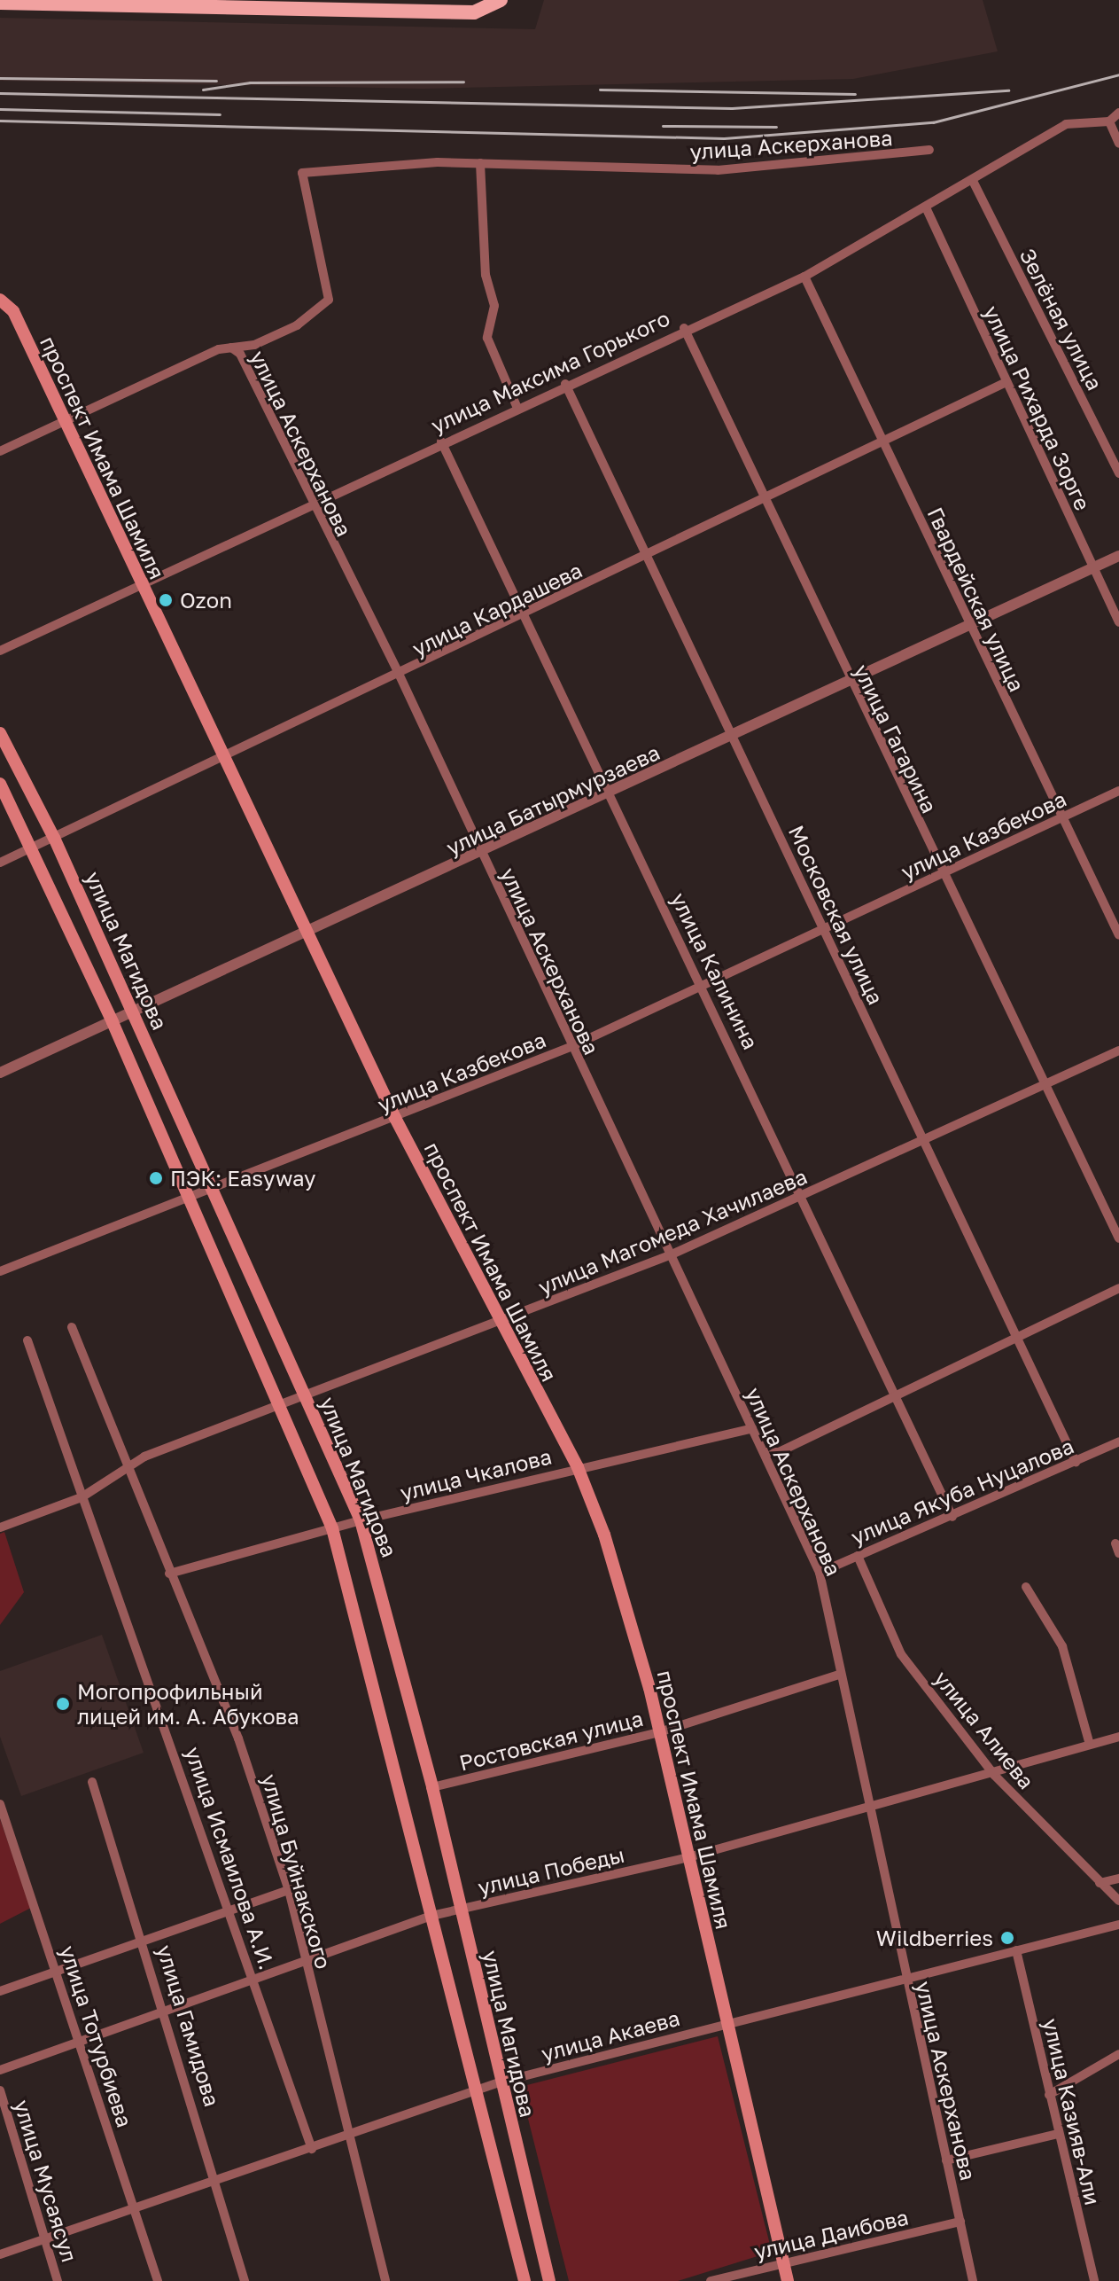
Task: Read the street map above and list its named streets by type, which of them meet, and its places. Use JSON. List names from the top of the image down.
{
  "streets": {
    "main road": ["проспект Имама Шамиля", "улица Магидова"],
    "street": [
      "улица Аскерханова",
      "Зелёная улица",
      "улица Максима Горького",
      "улица Рихарда Зорге",
      "Гвардейская улица",
      "улица Кардашева",
      "улица Гагарина",
      "улица Батырмурзаева",
      "улица Казбекова",
      "Московская улица",
      "улица Калинина",
      "улица Магомеда Хачилаева",
      "улица Чкалова",
      "улица Якуба Нуцалова",
      "улица Алиева",
      "Ростовская улица",
      "улица Исмаилова А.И.",
      "улица Победы",
      "улица Буйнакского",
      "улица Гамидова",
      "улица Акаева",
      "улица Тотурбиева",
      "улица Казияв-Али",
      "улица Мусаясул",
      "улица Даибова"
    ]
  },
  "crossings": [
    ["улица Аскерханова", "улица Максима Горького"],
    ["улица Аскерханова", "улица Кардашева"],
    ["улица Аскерханова", "улица Батырмурзаева"],
    ["улица Аскерханова", "улица Казбекова"],
    ["улица Аскерханова", "улица Магомеда Хачилаева"],
    ["улица Аскерханова", "улица Чкалова"],
    ["улица Аскерханова", "улица Якуба Нуцалова"],
    ["улица Аскерханова", "Ростовская улица"],
    ["улица Аскерханова", "улица Победы"],
    ["улица Аскерханова", "улица Акаева"],
    ["улица Аскерханова", "улица Даибова"],
    ["Зелёная улица", "улица Максима Горького"],
    ["улица Максима Горького", "улица Рихарда Зорге"],
    ["улица Максима Горького", "проспект Имама Шамиля"],
    ["улица Максима Горького", "Гвардейская улица"],
    ["улица Максима Горького", "улица Гагарина"],
    ["улица Максима Горького", "Московская улица"],
    ["улица Максима Горького", "улица Калинина"],
    ["улица Рихарда Зорге", "улица Кардашева"],
    ["улица Рихарда Зорге", "улица Батырмурзаева"],
    ["проспект Имама Шамиля", "улица Кардашева"],
    ["проспект Имама Шамиля", "улица Батырмурзаева"],
    ["проспект Имама Шамиля", "улица Казбекова"],
    ["проспект Имама Шамиля", "улица Магомеда Хачилаева"],
    ["проспект Имама Шамиля", "улица Чкалова"],
    ["проспект Имама Шамиля", "Ростовская улица"],
    ["проспект Имама Шамиля", "улица Победы"],
    ["проспект Имама Шамиля", "улица Акаева"],
    ["проспект Имама Шамиля", "улица Даибова"],
    ["Гвардейская улица", "улица Кардашева"],
    ["Гвардейская улица", "улица Батырмурзаева"],
    ["Гвардейская улица", "улица Казбекова"],
    ["улица Кардашева", "улица Гагарина"],
    ["улица Кардашева", "Московская улица"],
    ["улица Кардашева", "улица Магидова"],
    ["улица Кардашева", "улица Калинина"],
    ["улица Гагарина", "улица Батырмурзаева"],
    ["улица Гагарина", "улица Казбекова"],
    ["улица Гагарина", "улица Магомеда Хачилаева"],
    ["улица Батырмурзаева", "Московская улица"],
    ["улица Батырмурзаева", "улица Магидова"],
    ["улица Батырмурзаева", "улица Калинина"],
    ["улица Казбекова", "Московская улица"],
    ["улица Казбекова", "улица Магидова"],
    ["улица Казбекова", "улица Калинина"],
    ["Московская улица", "улица Магомеда Хачилаева"],
    ["Московская улица", "улица Якуба Нуцалова"],
    ["улица Магидова", "улица Магомеда Хачилаева"],
    ["улица Магидова", "улица Чкалова"],
    ["улица Магидова", "Ростовская улица"],
    ["улица Магидова", "улица Победы"],
    ["улица Магидова", "улица Акаева"],
    ["улица Калинина", "улица Магомеда Хачилаева"],
    ["улица Калинина", "улица Якуба Нуцалова"],
    ["улица Магомеда Хачилаева", "улица Исмаилова А.И."],
    ["улица Магомеда Хачилаева", "улица Буйнакского"],
    ["улица Чкалова", "улица Буйнакского"],
    ["улица Якуба Нуцалова", "улица Алиева"],
    ["улица Алиева", "улица Победы"],
    ["улица Исмаилова А.И.", "улица Победы"],
    ["улица Исмаилова А.И.", "улица Акаева"],
    ["улица Победы", "улица Буйнакского"],
    ["улица Победы", "улица Гамидова"],
    ["улица Победы", "улица Тотурбиева"],
    ["улица Буйнакского", "улица Акаева"],
    ["улица Гамидова", "улица Акаева"],
    ["улица Акаева", "улица Тотурбиева"],
    ["улица Акаева", "улица Казияв-Али"],
    ["улица Акаева", "улица Мусаясул"]
  ],
  "places": [
    "Ozon",
    "ПЭК: Easyway",
    "Могопрофильный лицей им. А. Абукова",
    "Wildberries"
  ]
}
